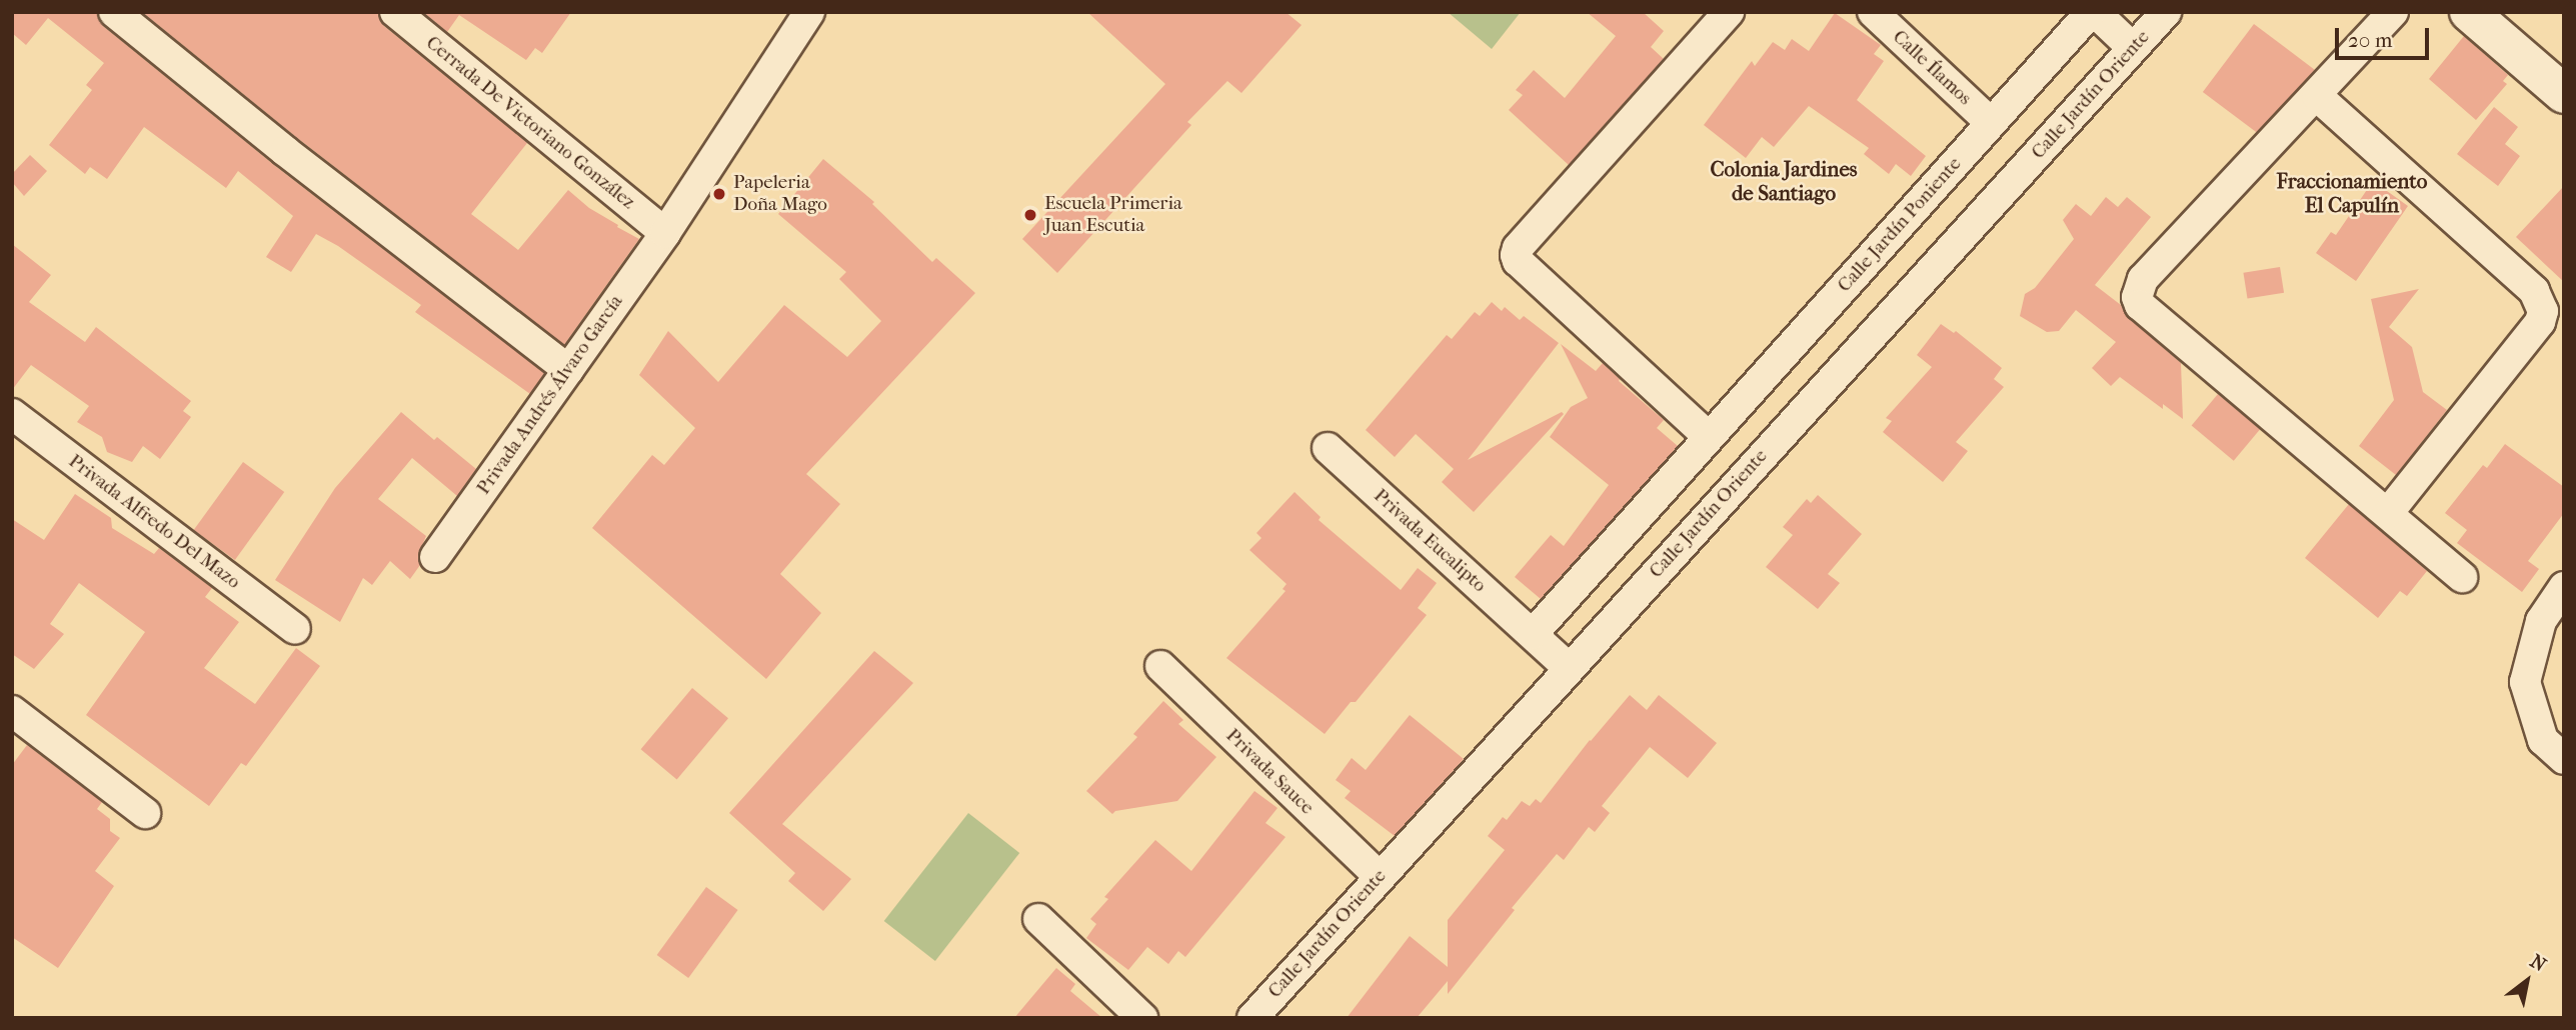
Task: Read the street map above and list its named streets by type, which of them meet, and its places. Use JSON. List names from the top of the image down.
{
  "streets": {
    "street": [
      "Calle Ílamos",
      "Calle Jardín Oriente",
      "Cerrada De Victoriano González",
      "Calle Jardín Poniente",
      "Privada Andrés Álvaro García",
      "Privada Alfredo Del Mazo",
      "Privada Eucalipto",
      "Privada Sauce"
    ]
  },
  "crossings": [
    ["Calle Ílamos", "Calle Jardín Poniente"],
    ["Calle Jardín Oriente", "Privada Eucalipto"],
    ["Calle Jardín Oriente", "Privada Sauce"],
    ["Cerrada De Victoriano González", "Privada Andrés Álvaro García"],
    ["Calle Jardín Poniente", "Privada Eucalipto"]
  ],
  "districts": ["Colonia Jardines de Santiago", "Fraccionamiento El Capulín"],
  "places": ["Papeleria Doña Mago", "Escuela Primeria Juan Escutia"],
  "scale_bar": "20 m",
  "north": "top right"
}
